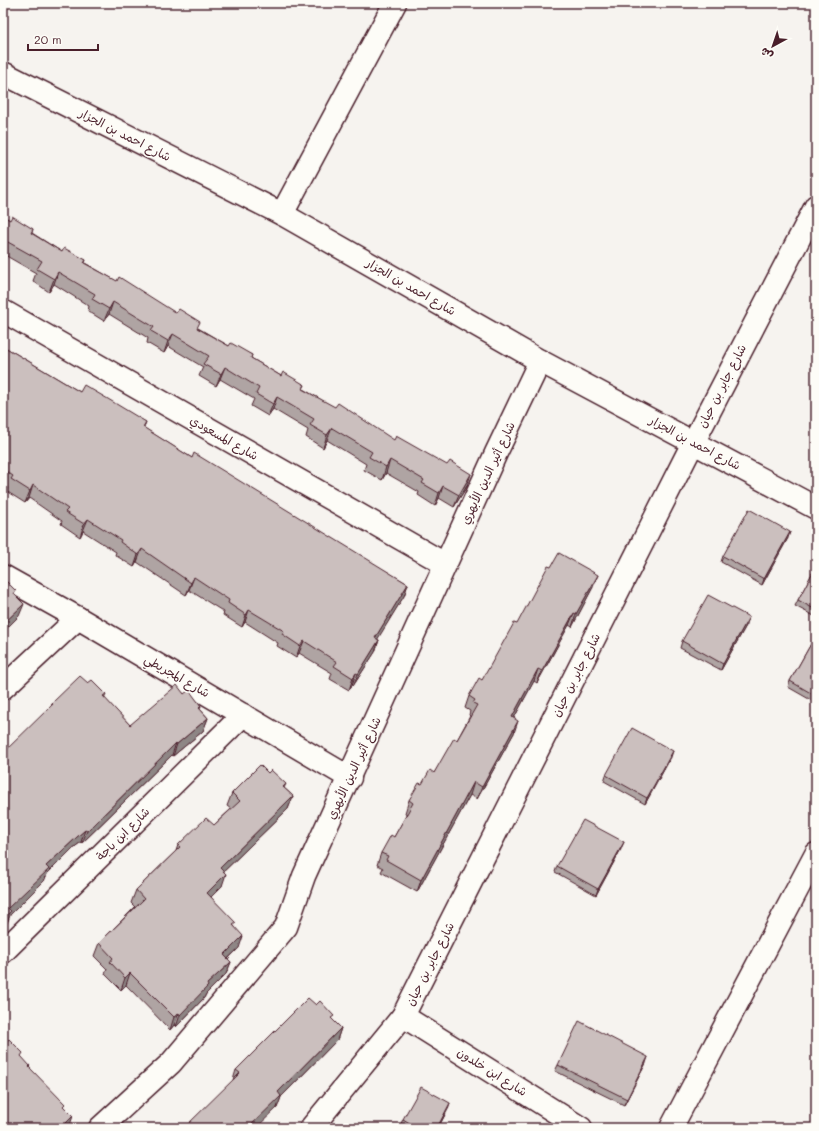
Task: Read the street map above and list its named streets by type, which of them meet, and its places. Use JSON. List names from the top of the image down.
{
  "streets": {
    "street": [
      "شارع احمد بن الجزار",
      "شارع جابر بن حيان",
      "شارع المسعودي",
      "شارع أثير الدين الأبهري",
      "شارع المجريطي",
      "شارع ابن باجة",
      "شارع ابن خلدون"
    ]
  },
  "crossings": [
    ["شارع احمد بن الجزار", "شارع جابر بن حيان"],
    ["شارع احمد بن الجزار", "شارع أثير الدين الأبهري"],
    ["شارع جابر بن حيان", "شارع ابن خلدون"],
    ["شارع المسعودي", "شارع أثير الدين الأبهري"],
    ["شارع أثير الدين الأبهري", "شارع المجريطي"],
    ["شارع المجريطي", "شارع ابن باجة"]
  ],
  "scale_bar": "20 m",
  "north": "bottom left"
}
